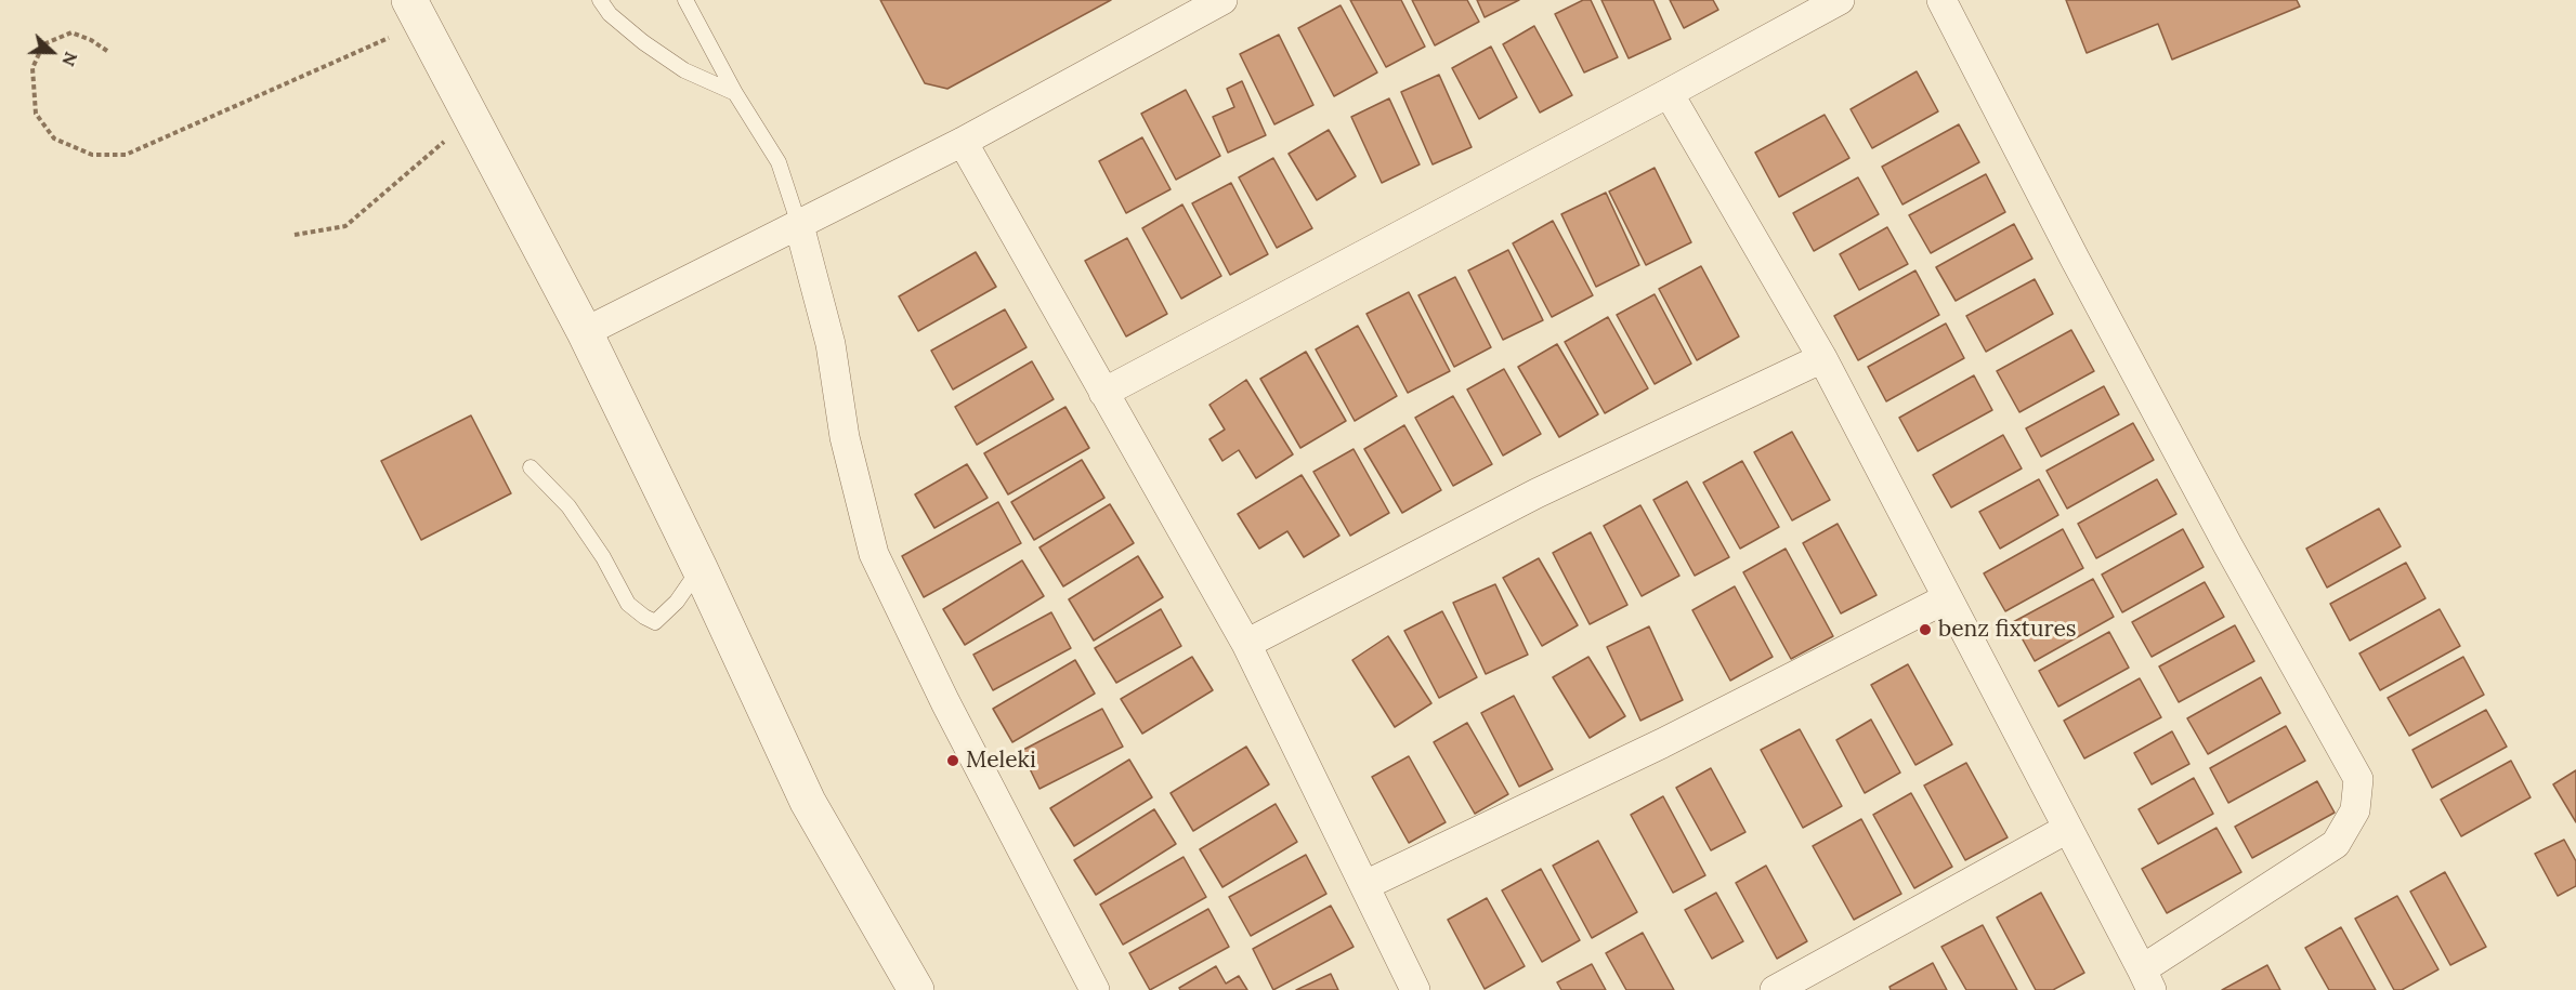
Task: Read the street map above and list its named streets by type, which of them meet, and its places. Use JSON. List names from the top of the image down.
{
  "places": ["benz fixtures", "Meleki"],
  "north": "right"
}
